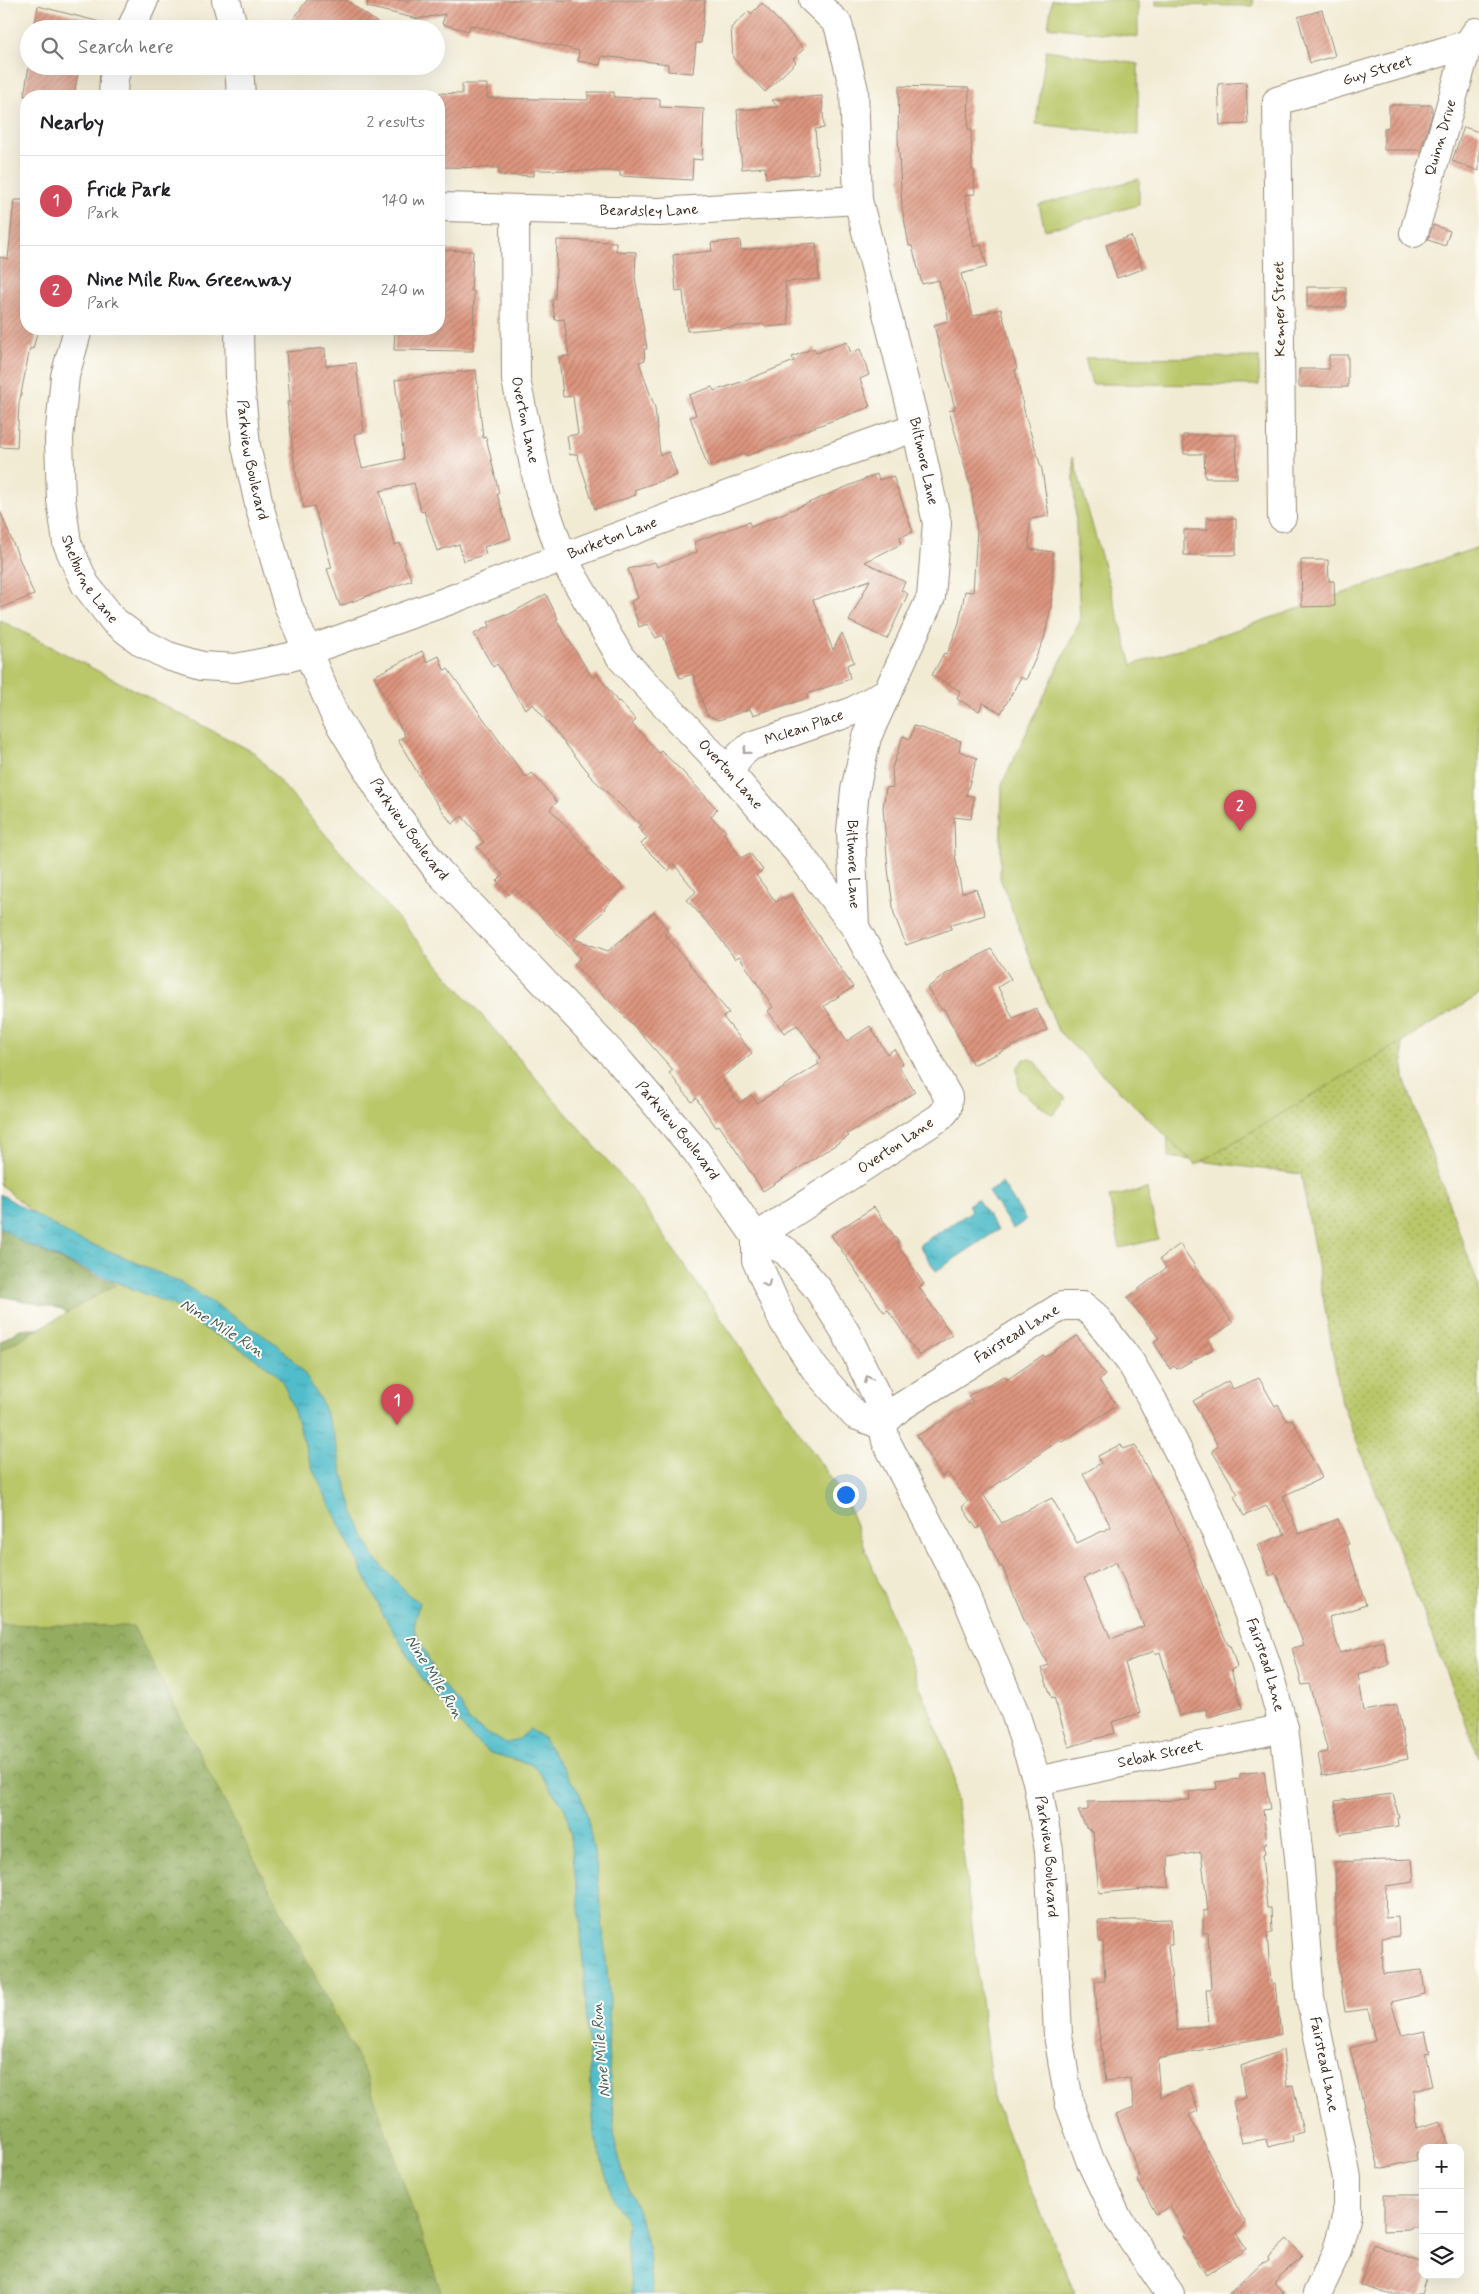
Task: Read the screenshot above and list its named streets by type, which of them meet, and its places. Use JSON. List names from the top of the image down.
{
  "streets": {
    "street": [
      "Guy Street",
      "Quinn Drive",
      "Beardsley Lane",
      "Kemper Street",
      "Overton Lane",
      "Parkview Boulevard",
      "Biltmore Lane",
      "Burketon Lane",
      "Shelburne Lane",
      "Mclean Place",
      "Fairstead Lane",
      "Sebak Street"
    ]
  },
  "crossings": [
    ["Guy Street", "Quinn Drive"],
    ["Guy Street", "Kemper Street"],
    ["Beardsley Lane", "Overton Lane"],
    ["Beardsley Lane", "Biltmore Lane"],
    ["Overton Lane", "Parkview Boulevard"],
    ["Overton Lane", "Biltmore Lane"],
    ["Overton Lane", "Burketon Lane"],
    ["Overton Lane", "Mclean Place"],
    ["Parkview Boulevard", "Burketon Lane"],
    ["Parkview Boulevard", "Shelburne Lane"],
    ["Parkview Boulevard", "Fairstead Lane"],
    ["Parkview Boulevard", "Sebak Street"],
    ["Biltmore Lane", "Burketon Lane"],
    ["Biltmore Lane", "Mclean Place"],
    ["Burketon Lane", "Shelburne Lane"],
    ["Fairstead Lane", "Sebak Street"]
  ],
  "one_way": ["Mclean Place"],
  "water": ["Nine Mile Run"],
  "page": {
    "search": "Search here",
    "heading": ["Nearby", "2 results"],
    "list": [
      {
        "mark": "1",
        "name": "Frick Park",
        "note": "Park",
        "value": "140 m"
      },
      {
        "mark": "2",
        "name": "Nine Mile Run Greenway",
        "note": "Park",
        "value": "240 m"
      }
    ],
    "pins": ["2", "1"],
    "map_buttons": ["+", "−"]
  }
}
